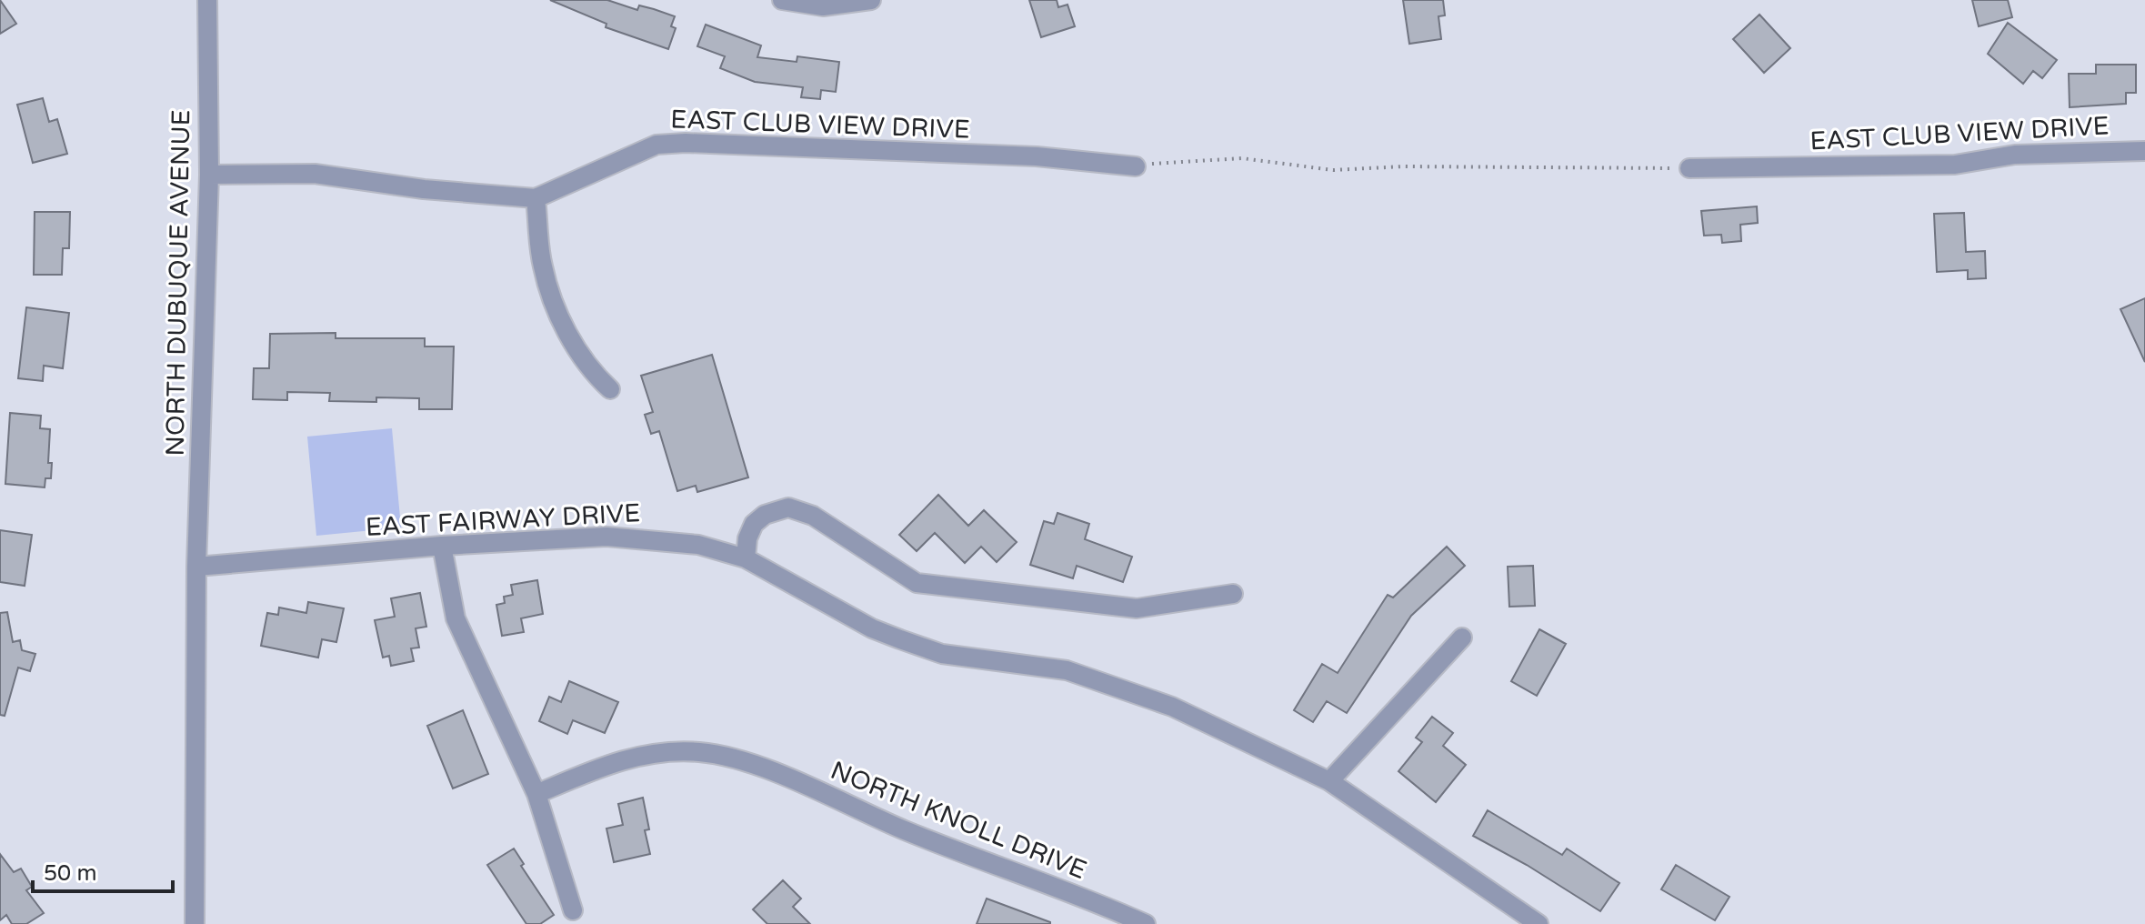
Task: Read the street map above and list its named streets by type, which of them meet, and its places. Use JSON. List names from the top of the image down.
{
  "streets": {
    "street": [
      "EAST CLUB VIEW DRIVE",
      "NORTH DUBUQUE AVENUE",
      "EAST FAIRWAY DRIVE",
      "NORTH KNOLL DRIVE"
    ]
  },
  "crossings": [
    ["EAST CLUB VIEW DRIVE", "NORTH DUBUQUE AVENUE"],
    ["NORTH DUBUQUE AVENUE", "EAST FAIRWAY DRIVE"]
  ],
  "scale_bar": "50 m"
}
